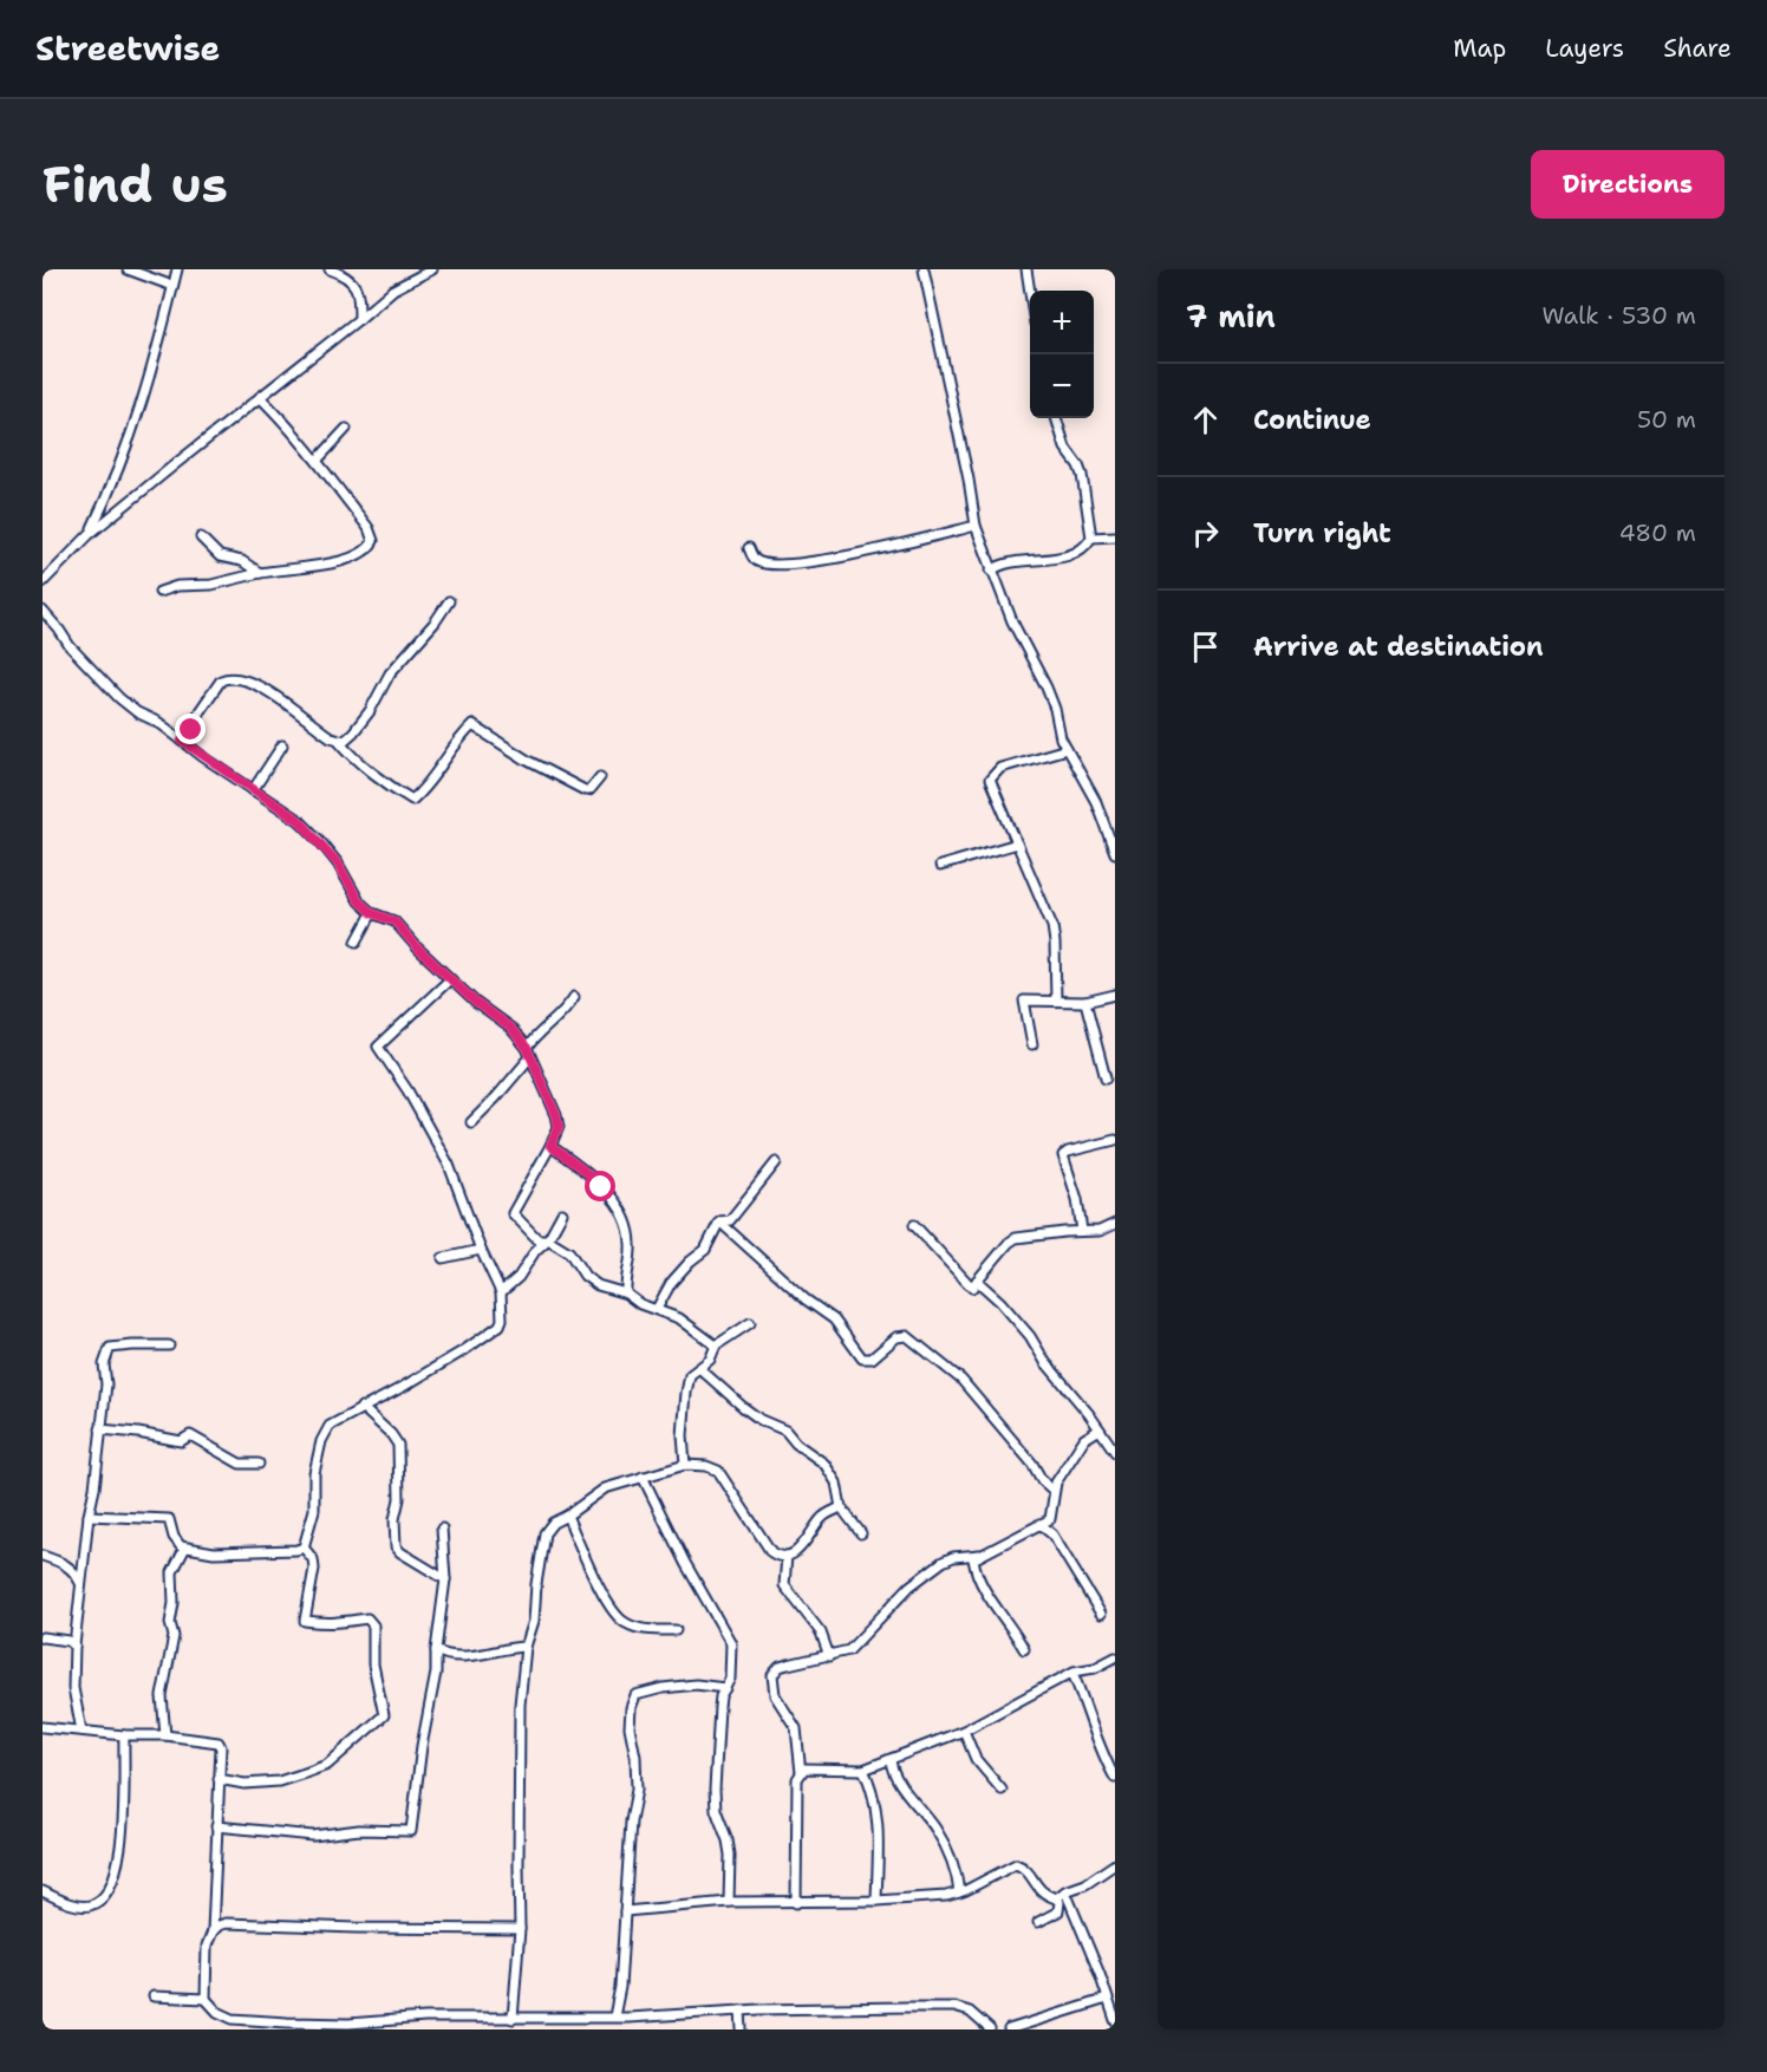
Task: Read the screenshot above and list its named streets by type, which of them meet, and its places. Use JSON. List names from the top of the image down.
{
  "page": {
    "header": "Streetwise",
    "nav": ["Map", "Layers", "Share"],
    "buttons": "Directions",
    "title": "Find us",
    "heading": ["7 min", "Walk · 530 m"],
    "map_buttons": ["+", "−"],
    "list": [
      ["Continue", "50 m"],
      ["Turn right", "480 m"],
      "Arrive at destination"
    ]
  }
}
